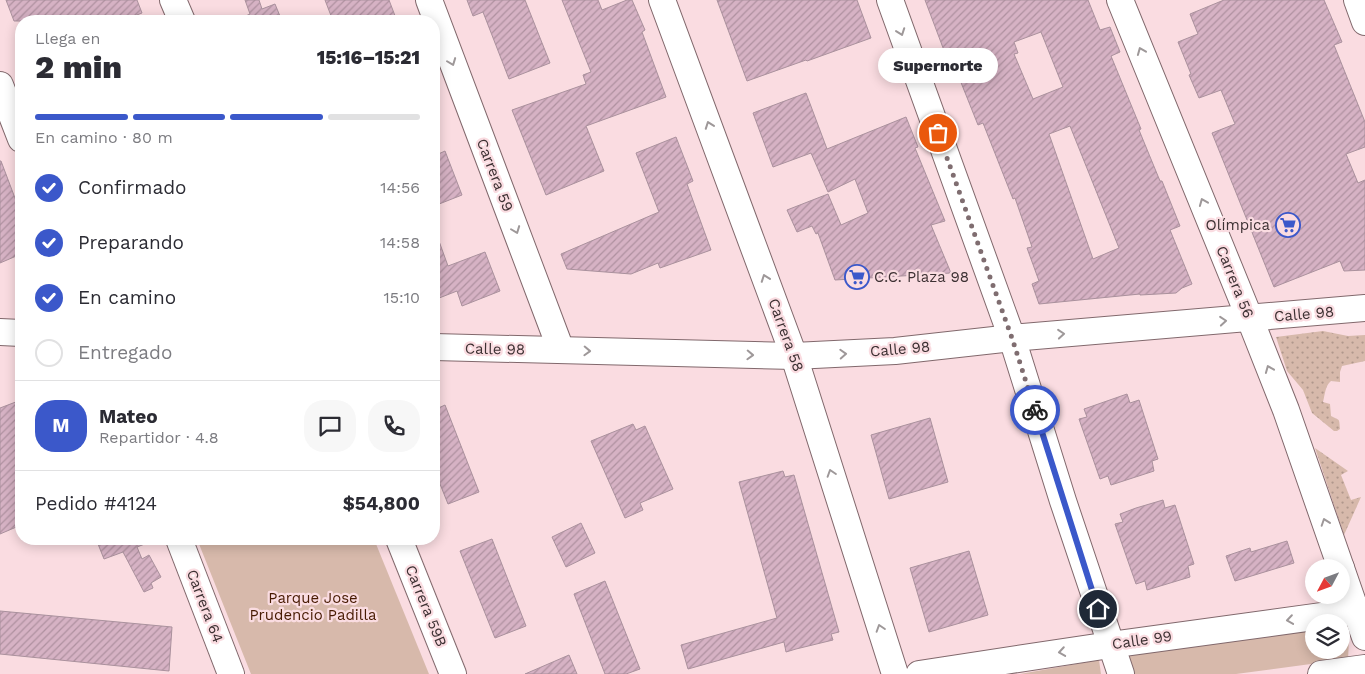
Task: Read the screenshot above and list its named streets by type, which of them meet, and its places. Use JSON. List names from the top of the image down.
{
  "streets": {
    "street": [
      "Carrera 59",
      "Carrera 56",
      "Calle 98",
      "Carrera 58",
      "Carrera 64",
      "Carrera 59B",
      "Calle 99"
    ]
  },
  "crossings": [
    ["Carrera 59", "Calle 98"],
    ["Carrera 56", "Calle 98"],
    ["Carrera 56", "Calle 99"],
    ["Calle 98", "Carrera 58"]
  ],
  "one_way": ["Carrera 59", "Calle 98", "Calle 99"],
  "parks": ["Parque Jose Prudencio Padilla"],
  "places": {
    "other": ["Supernorte"],
    "supermarket": ["Olímpica", "C.C. Plaza 98"]
  },
  "north": "bottom left",
  "page": {
    "heading": ["2 min", "Llega en", "15:16–15:21"],
    "panel": [
      "Mateo",
      "Repartidor · 4.8",
      "Pedido #4124",
      "$54,800"
    ],
    "bubble": "Supernorte",
    "bar": "En camino · 80 m",
    "list": [
      ["Confirmado", "14:56"],
      ["Preparando", "14:58"],
      ["En camino", "15:10"],
      "Entregado"
    ],
    "round": "M"
  }
}
